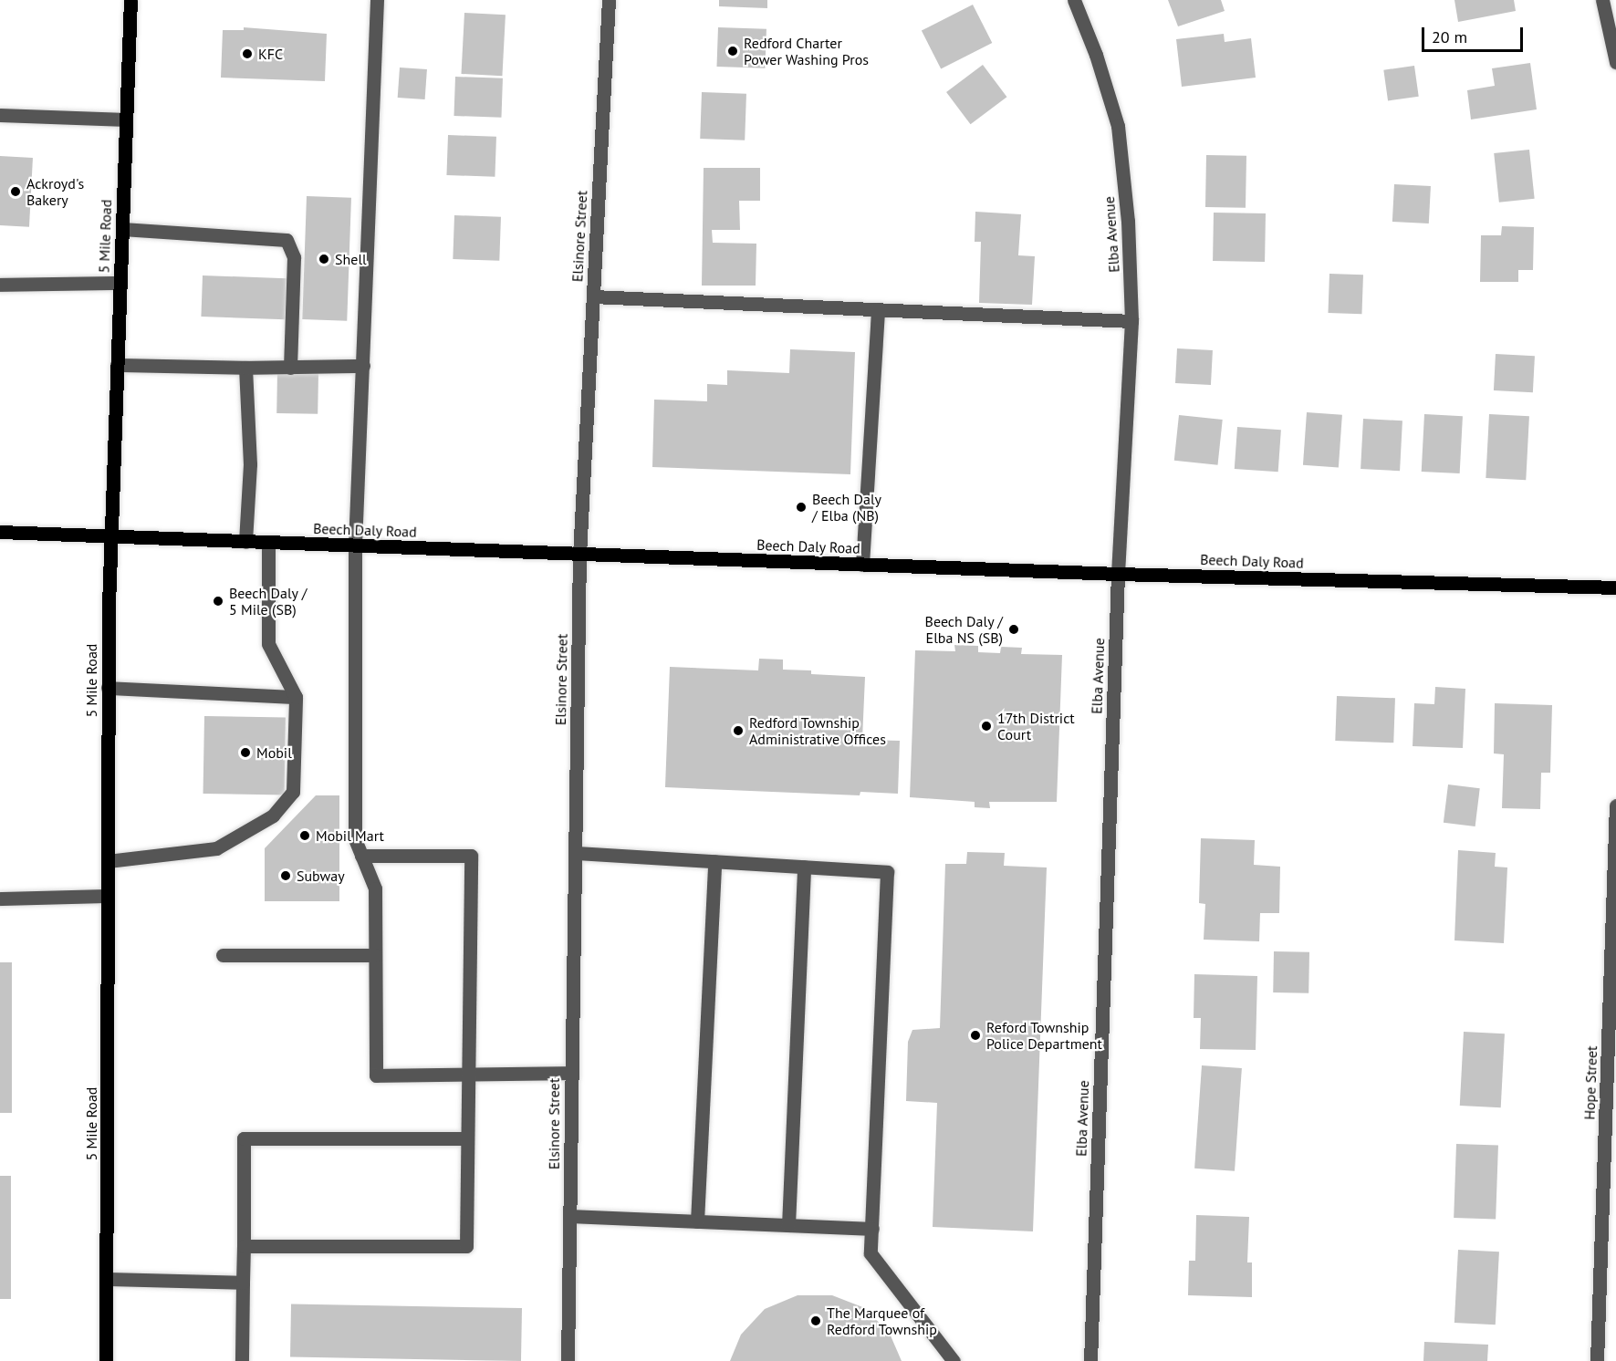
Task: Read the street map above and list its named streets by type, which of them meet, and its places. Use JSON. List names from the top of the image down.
{
  "streets": {
    "main road": ["5 Mile Road", "Beech Daly Road"],
    "street": ["Elba Avenue", "Elsinore Street", "Hope Street"]
  },
  "crossings": [
    ["Elba Avenue", "Beech Daly Road"],
    ["5 Mile Road", "Beech Daly Road"],
    ["Elsinore Street", "Beech Daly Road"]
  ],
  "places": [
    "Redford Charter Power Washing Pros",
    "KFC",
    "Ackroyd's Bakery",
    "Shell",
    "Beech Daly / Elba (NB)",
    "Beech Daly / 5 Mile (SB)",
    "Beech Daly / Elba NS (SB)",
    "17th District Court",
    "Redford Township Administrative Offices",
    "Mobil",
    "Mobil Mart",
    "Subway",
    "Reford Township Police Department",
    "The Marquee of Redford Township"
  ],
  "scale_bar": "20 m"
}
